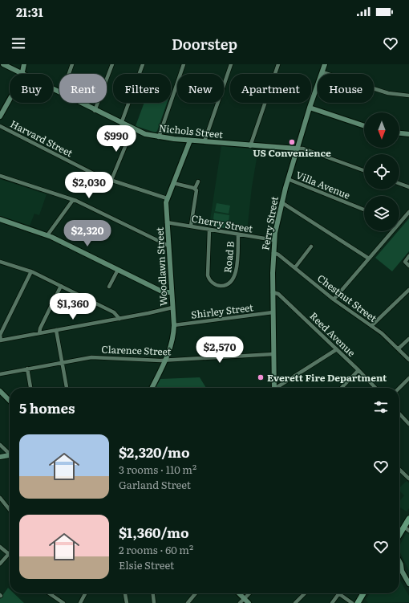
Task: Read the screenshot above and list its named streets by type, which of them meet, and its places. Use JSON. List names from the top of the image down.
{
  "streets": {
    "street": [
      "Nichols Street",
      "Harvard Street",
      "Villa Avenue",
      "Cherry Street",
      "Ferry Street",
      "Road B",
      "Woodlawn Street",
      "Chestnut Street",
      "Shirley Street",
      "Reed Avenue",
      "Clarence Street"
    ]
  },
  "crossings": [
    ["Nichols Street", "Ferry Street"],
    ["Nichols Street", "Woodlawn Street"],
    ["Harvard Street", "Woodlawn Street"],
    ["Villa Avenue", "Ferry Street"],
    ["Cherry Street", "Ferry Street"],
    ["Cherry Street", "Road B"],
    ["Cherry Street", "Woodlawn Street"],
    ["Ferry Street", "Chestnut Street"],
    ["Ferry Street", "Shirley Street"],
    ["Ferry Street", "Reed Avenue"],
    ["Ferry Street", "Clarence Street"],
    ["Woodlawn Street", "Shirley Street"],
    ["Woodlawn Street", "Clarence Street"]
  ],
  "places": ["US Convenience", "Everett Fire Department"],
  "north": "bottom",
  "page": {
    "status": "21:31",
    "header": "Doorstep",
    "chip": [
      "Buy",
      "Rent",
      "Filters",
      "New",
      "Apartment",
      "House"
    ],
    "price": [
      "$990",
      "$2,030",
      "$2,320",
      "$1,360",
      "$2,570"
    ],
    "heading": "5 homes",
    "list": [
      {
        "name": "$2,320/mo",
        "note": "3 rooms · 110 m² · Garland Street"
      },
      {
        "name": "$1,360/mo",
        "note": "2 rooms · 60 m² · Elsie Street"
      }
    ]
  }
}
